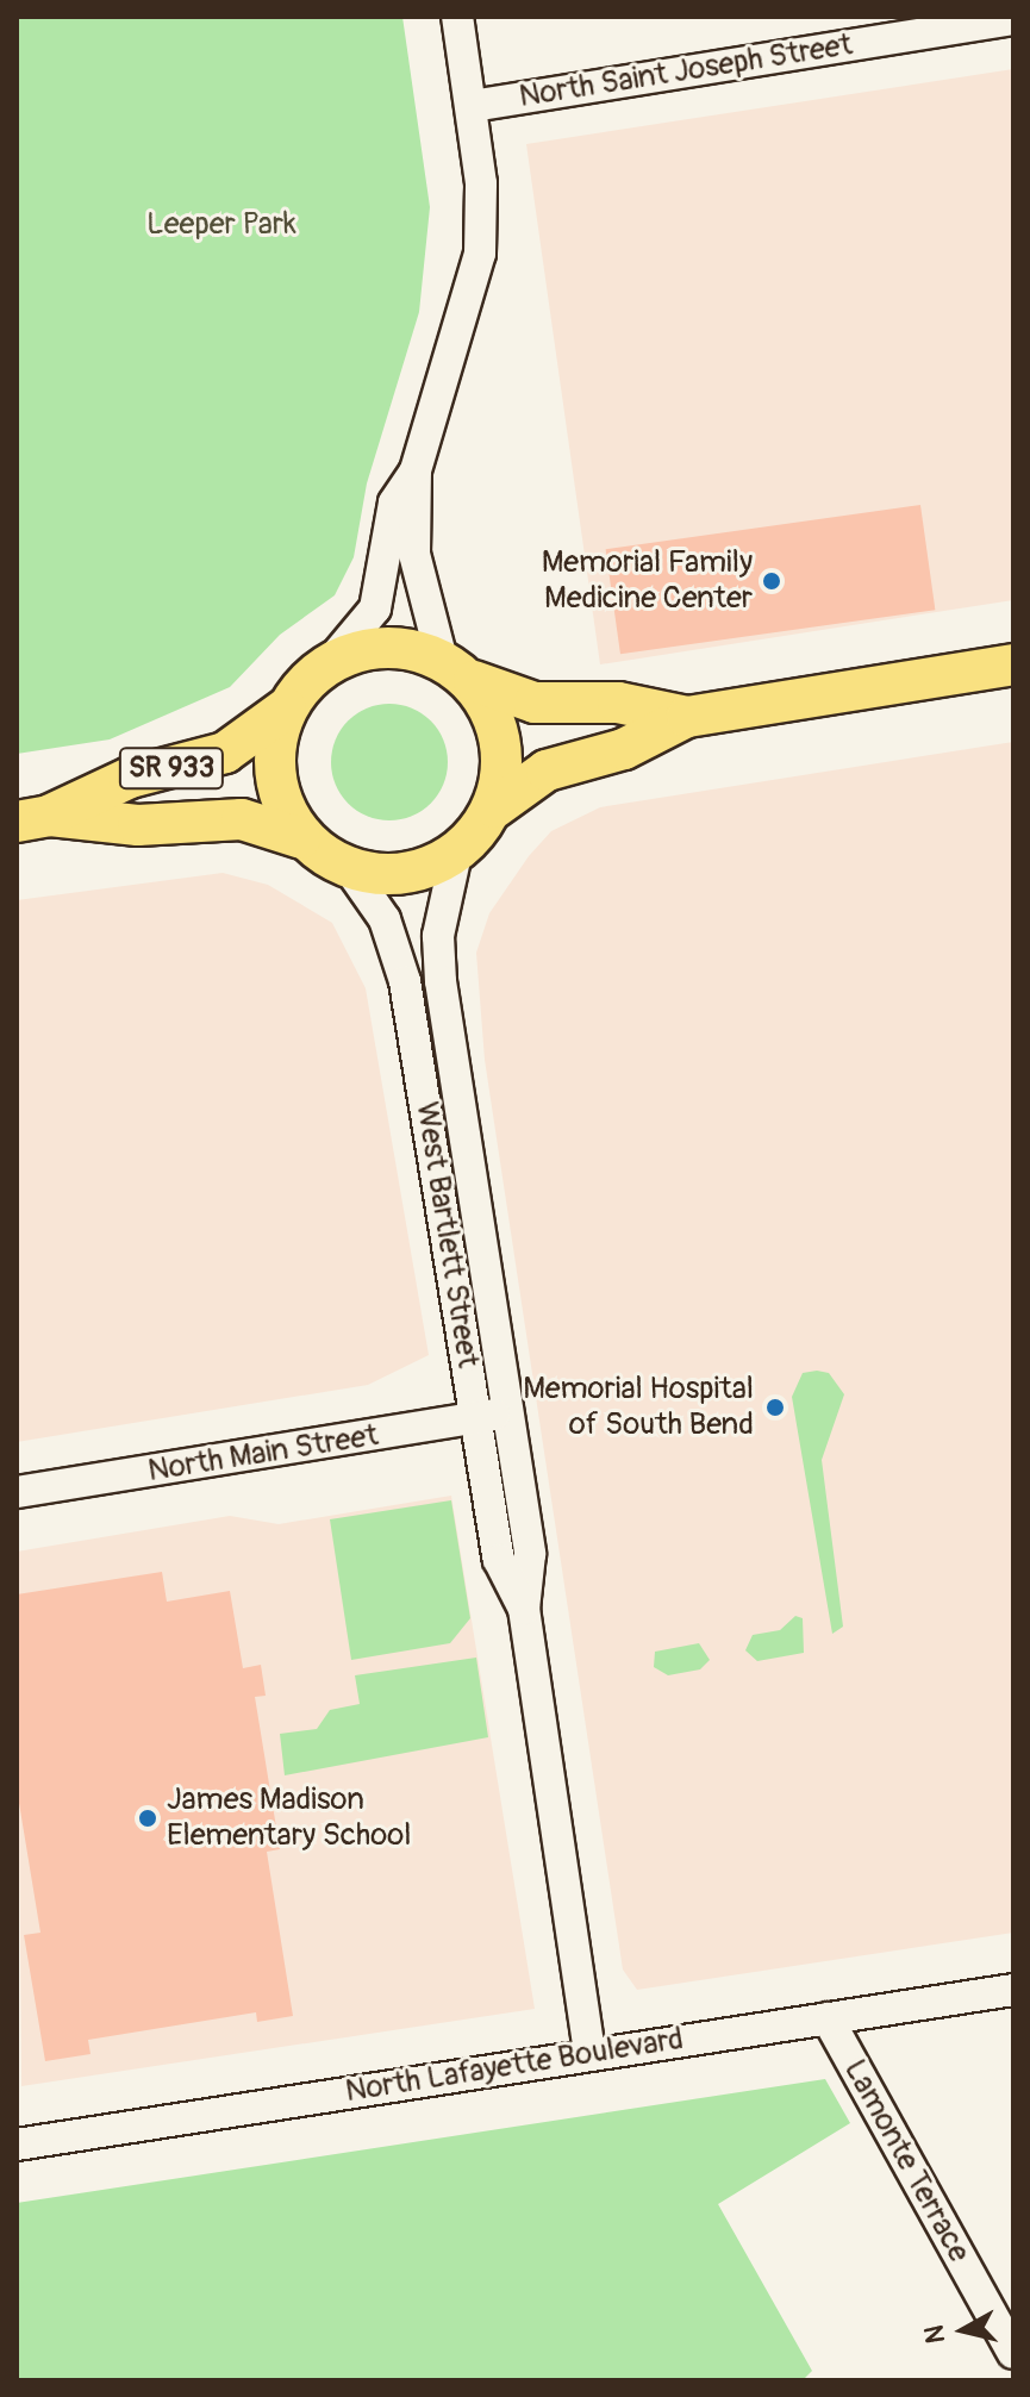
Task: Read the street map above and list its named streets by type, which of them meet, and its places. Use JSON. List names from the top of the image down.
{
  "streets": {
    "main road": ["SR 933"],
    "street": [
      "North Saint Joseph Street",
      "West Bartlett Street",
      "North Main Street",
      "North Lafayette Boulevard",
      "Lamonte Terrace"
    ]
  },
  "crossings": [
    ["SR 933", "West Bartlett Street"],
    ["West Bartlett Street", "North Main Street"],
    ["West Bartlett Street", "North Lafayette Boulevard"],
    ["North Lafayette Boulevard", "Lamonte Terrace"]
  ],
  "parks": ["Leeper Park"],
  "places": ["Memorial Family Medicine Center", "Memorial Hospital of South Bend", "James Madison Elementary School"],
  "north": "left"
}
